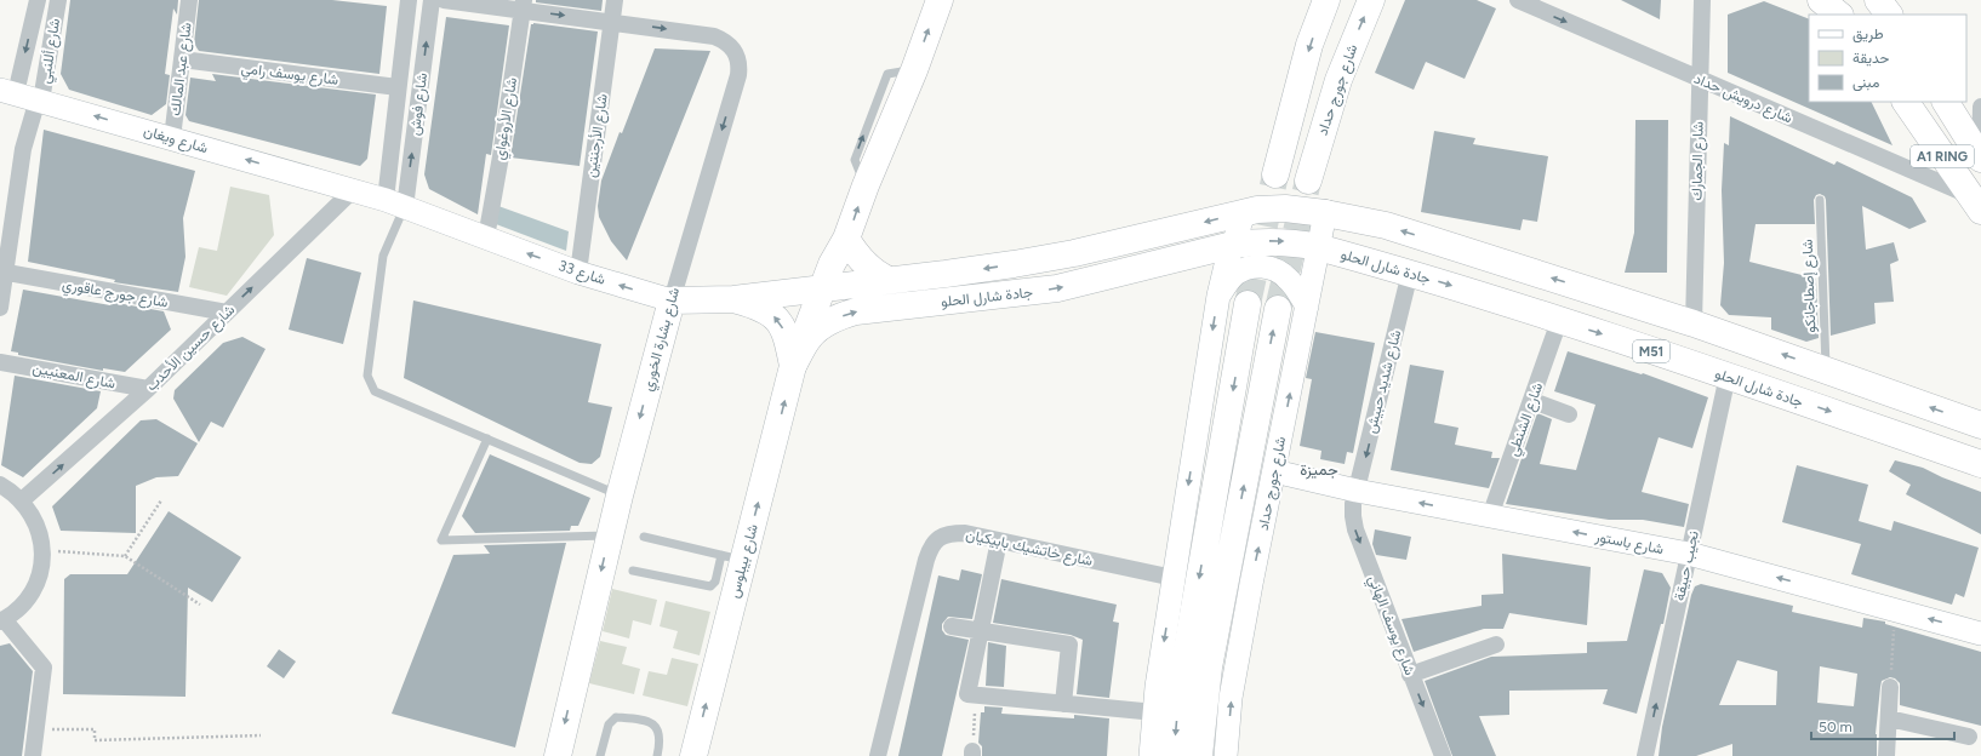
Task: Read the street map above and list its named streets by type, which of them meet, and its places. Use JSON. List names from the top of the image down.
{
  "streets": {
    "main road": [
      "شارع جورج حداد",
      "A1 RING",
      "جادة شارل الحلو",
      "شارع 33",
      "شارع بشارة الخوري",
      "M51",
      "شارع بيبلوس"
    ],
    "street": [
      "شارع أللنبي",
      "شارع عبد المالك",
      "شارع يوسف رامي",
      "شارع درويش حداد",
      "شارع فوش",
      "شارع الأروغواي",
      "شارع الأرجنتين",
      "شارع ويغان",
      "شارع الجمارك",
      "شارع جورج عاقوري",
      "شارع حسين الأحدب",
      "شارع المعنيين",
      "شارع شديد حبيش",
      "شارع الشنطي",
      "شارع باستور",
      "شارع خاتشيك بابيكيان",
      "نجيب حبيقة",
      "شارع يوسف الهاني"
    ],
    "lane": ["شارع إصطاجانكو"]
  },
  "crossings": [
    ["شارع أللنبي", "شارع ويغان"],
    ["شارع أللنبي", "شارع جورج عاقوري"],
    ["شارع عبد المالك", "شارع يوسف رامي"],
    ["شارع عبد المالك", "شارع ويغان"],
    ["شارع يوسف رامي", "شارع فوش"],
    ["شارع جورج حداد", "جادة شارل الحلو"],
    ["شارع جورج حداد", "شارع باستور"],
    ["شارع درويش حداد", "A1 RING"],
    ["شارع درويش حداد", "شارع الجمارك"],
    ["شارع فوش", "شارع 33"],
    ["شارع الأروغواي", "شارع 33"],
    ["شارع الأروغواي", "شارع بشارة الخوري"],
    ["شارع الأرجنتين", "شارع 33"],
    ["شارع الأرجنتين", "شارع بشارة الخوري"],
    ["شارع ويغان", "شارع 33"],
    ["شارع ويغان", "شارع حسين الأحدب"],
    ["شارع الجمارك", "جادة شارل الحلو"],
    ["جادة شارل الحلو", "شارع 33"],
    ["جادة شارل الحلو", "شارع إصطاجانكو"],
    ["جادة شارل الحلو", "شارع شديد حبيش"],
    ["جادة شارل الحلو", "شارع الشنطي"],
    ["جادة شارل الحلو", "شارع بيبلوس"],
    ["جادة شارل الحلو", "نجيب حبيقة"],
    ["شارع 33", "شارع بشارة الخوري"],
    ["شارع 33", "شارع حسين الأحدب"],
    ["شارع جورج عاقوري", "شارع حسين الأحدب"],
    ["شارع حسين الأحدب", "شارع المعنيين"],
    ["شارع شديد حبيش", "شارع باستور"],
    ["شارع شديد حبيش", "شارع يوسف الهاني"],
    ["شارع الشنطي", "شارع باستور"],
    ["شارع باستور", "نجيب حبيقة"],
    ["شارع باستور", "شارع يوسف الهاني"]
  ],
  "one_way": [
    "شارع درويش حداد",
    "شارع ويغان",
    "شارع 33",
    "شارع حسين الأحدب",
    "شارع شديد حبيش",
    "شارع باستور",
    "شارع بيبلوس",
    "نجيب حبيقة",
    "شارع يوسف الهاني"
  ],
  "districts": ["جميزة"],
  "legend": ["طريق", "حديقة", "مبنى"],
  "scale_bar": "50 m"
}
